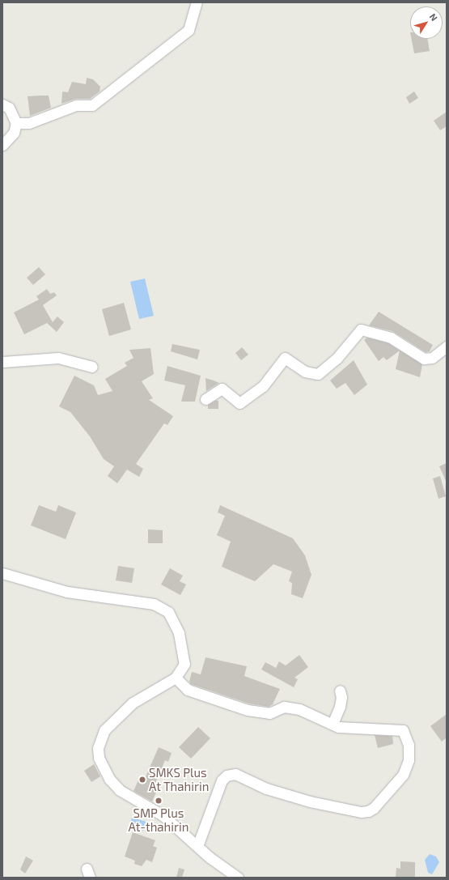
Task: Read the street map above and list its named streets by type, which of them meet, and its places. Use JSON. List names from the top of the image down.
{
  "places": ["SMKS Plus At Thahirin", "SMP Plus At-thahirin"],
  "north": "top right"
}
